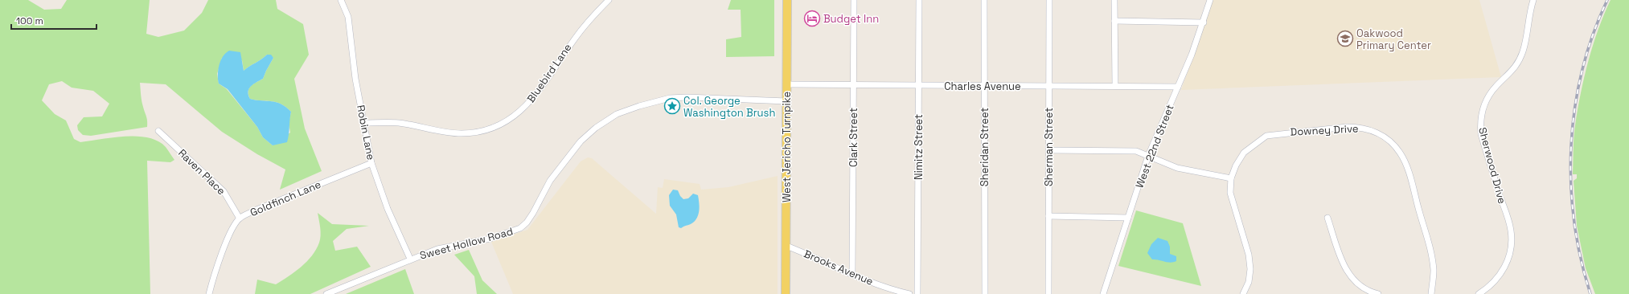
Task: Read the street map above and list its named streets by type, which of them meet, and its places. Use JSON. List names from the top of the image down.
{
  "streets": {
    "main road": ["West Jericho Turnpike"],
    "street": [
      "Bluebird Lane",
      "Charles Avenue",
      "Downey Drive",
      "Robin Lane",
      "Clark Street",
      "West 22nd Street",
      "Nimitz Street",
      "Sheridan Street",
      "Sherman Street",
      "Sherwood Drive",
      "Raven Place",
      "Goldfinch Lane",
      "Sweet Hollow Road",
      "Brooks Avenue"
    ]
  },
  "crossings": [
    ["Bluebird Lane", "Robin Lane"],
    ["Charles Avenue", "Clark Street"],
    ["Charles Avenue", "West 22nd Street"],
    ["Charles Avenue", "West Jericho Turnpike"],
    ["Charles Avenue", "Nimitz Street"],
    ["Charles Avenue", "Sheridan Street"],
    ["Charles Avenue", "Sherman Street"],
    ["Robin Lane", "Goldfinch Lane"],
    ["Robin Lane", "Sweet Hollow Road"],
    ["Clark Street", "Brooks Avenue"],
    ["West Jericho Turnpike", "Sweet Hollow Road"],
    ["West Jericho Turnpike", "Brooks Avenue"],
    ["Raven Place", "Goldfinch Lane"]
  ],
  "places": {
    "hotel": ["Budget Inn"],
    "school or university": ["Oakwood Primary Center"],
    "place": ["Col. George Washington Brush"]
  },
  "scale_bar": "100 m"
}
